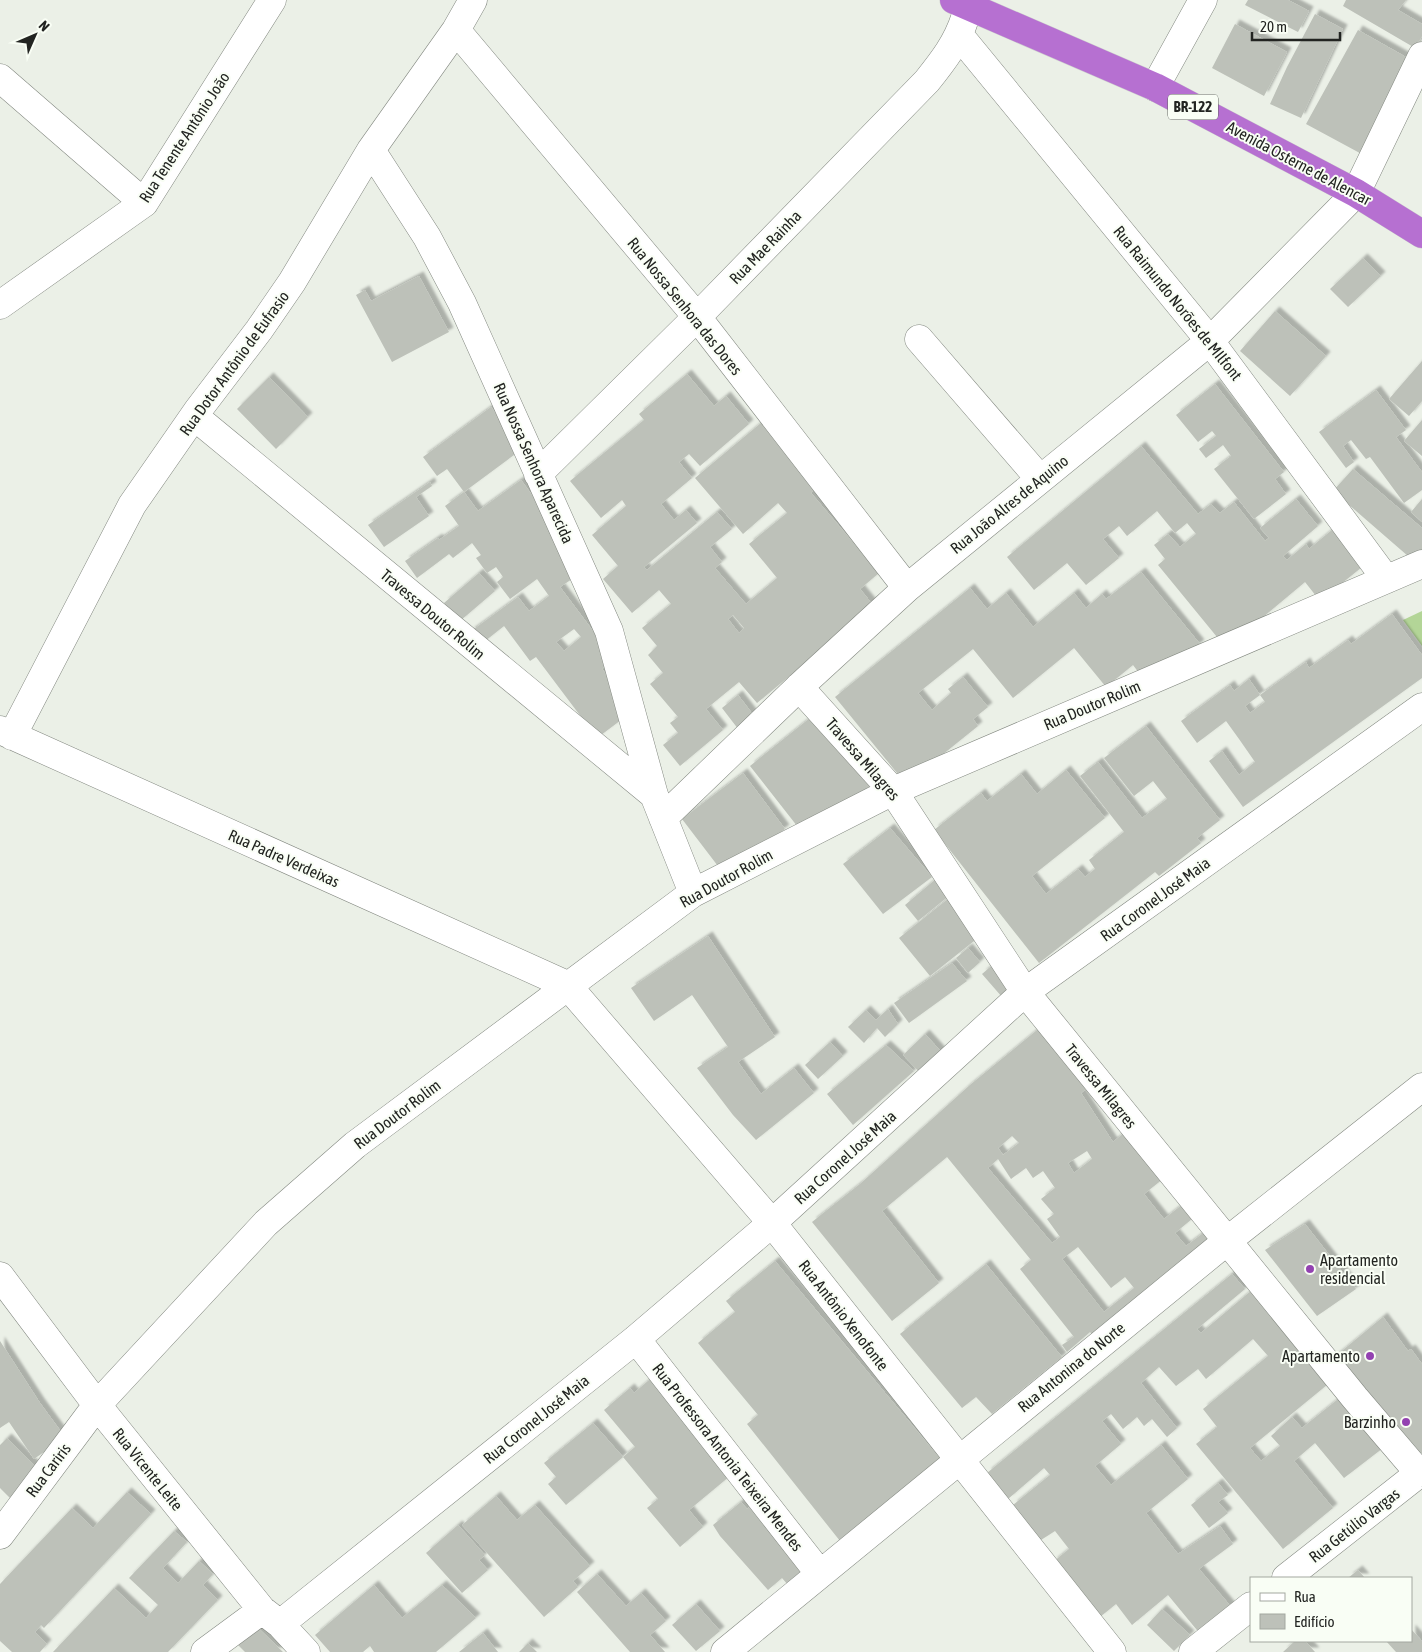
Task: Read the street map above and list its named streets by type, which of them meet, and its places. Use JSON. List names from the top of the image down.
{
  "streets": {
    "highway": ["BR-122", "Avenida Osterne de Alencar"],
    "street": [
      "Rua Tenente Antônio João",
      "Rua Mae Rainha",
      "Rua Raimundo Norões de MIlfont",
      "Rua Nossa Senhora das Dores",
      "Rua Dotor Antônio de Eufrasio",
      "Rua Nossa Senhora Aparecida",
      "Rua João Alres de Aquino",
      "Travessa Doutor Rolim",
      "Rua Doutor Rolim",
      "Travessa Milagres",
      "Rua Padre Verdeixas",
      "Rua Coronel José Maia",
      "Rua Antônio Xenofonte",
      "Rua Antonina do Norte",
      "Rua Professora Antonia Teixeira Mendes",
      "Rua Vicente Leite",
      "Rua Cariris",
      "Rua Getúlio Vargas"
    ]
  },
  "crossings": [
    ["Avenida Osterne de Alencar", "Rua Mae Rainha"],
    ["Avenida Osterne de Alencar", "Rua João Alres de Aquino"],
    ["Rua Mae Rainha", "Rua Raimundo Norões de MIlfont"],
    ["Rua Mae Rainha", "Rua Nossa Senhora das Dores"],
    ["Rua Mae Rainha", "Rua Nossa Senhora Aparecida"],
    ["Rua Raimundo Norões de MIlfont", "Rua João Alres de Aquino"],
    ["Rua Raimundo Norões de MIlfont", "Rua Doutor Rolim"],
    ["Rua Nossa Senhora das Dores", "Rua Dotor Antônio de Eufrasio"],
    ["Rua Nossa Senhora das Dores", "Rua João Alres de Aquino"],
    ["Rua Dotor Antônio de Eufrasio", "Rua Nossa Senhora Aparecida"],
    ["Rua Dotor Antônio de Eufrasio", "Travessa Doutor Rolim"],
    ["Rua Dotor Antônio de Eufrasio", "Rua Padre Verdeixas"],
    ["Rua Nossa Senhora Aparecida", "Rua João Alres de Aquino"],
    ["Rua Nossa Senhora Aparecida", "Travessa Doutor Rolim"],
    ["Rua Nossa Senhora Aparecida", "Rua Doutor Rolim"],
    ["Rua João Alres de Aquino", "Travessa Doutor Rolim"],
    ["Rua João Alres de Aquino", "Travessa Milagres"],
    ["Rua Doutor Rolim", "Travessa Milagres"],
    ["Rua Doutor Rolim", "Rua Padre Verdeixas"],
    ["Rua Doutor Rolim", "Rua Antônio Xenofonte"],
    ["Rua Doutor Rolim", "Rua Vicente Leite"],
    ["Rua Doutor Rolim", "Rua Cariris"],
    ["Travessa Milagres", "Rua Coronel José Maia"],
    ["Travessa Milagres", "Rua Antonina do Norte"],
    ["Travessa Milagres", "Rua Getúlio Vargas"],
    ["Rua Padre Verdeixas", "Rua Antônio Xenofonte"],
    ["Rua Coronel José Maia", "Rua Antônio Xenofonte"],
    ["Rua Coronel José Maia", "Rua Professora Antonia Teixeira Mendes"],
    ["Rua Coronel José Maia", "Rua Vicente Leite"],
    ["Rua Antônio Xenofonte", "Rua Antonina do Norte"],
    ["Rua Antonina do Norte", "Rua Professora Antonia Teixeira Mendes"],
    ["Rua Vicente Leite", "Rua Cariris"]
  ],
  "places": ["Apartamento residencial", "Apartamento", "Barzinho"],
  "legend": ["Rua", "Edifício"],
  "scale_bar": "20 m",
  "north": "top right"
}
